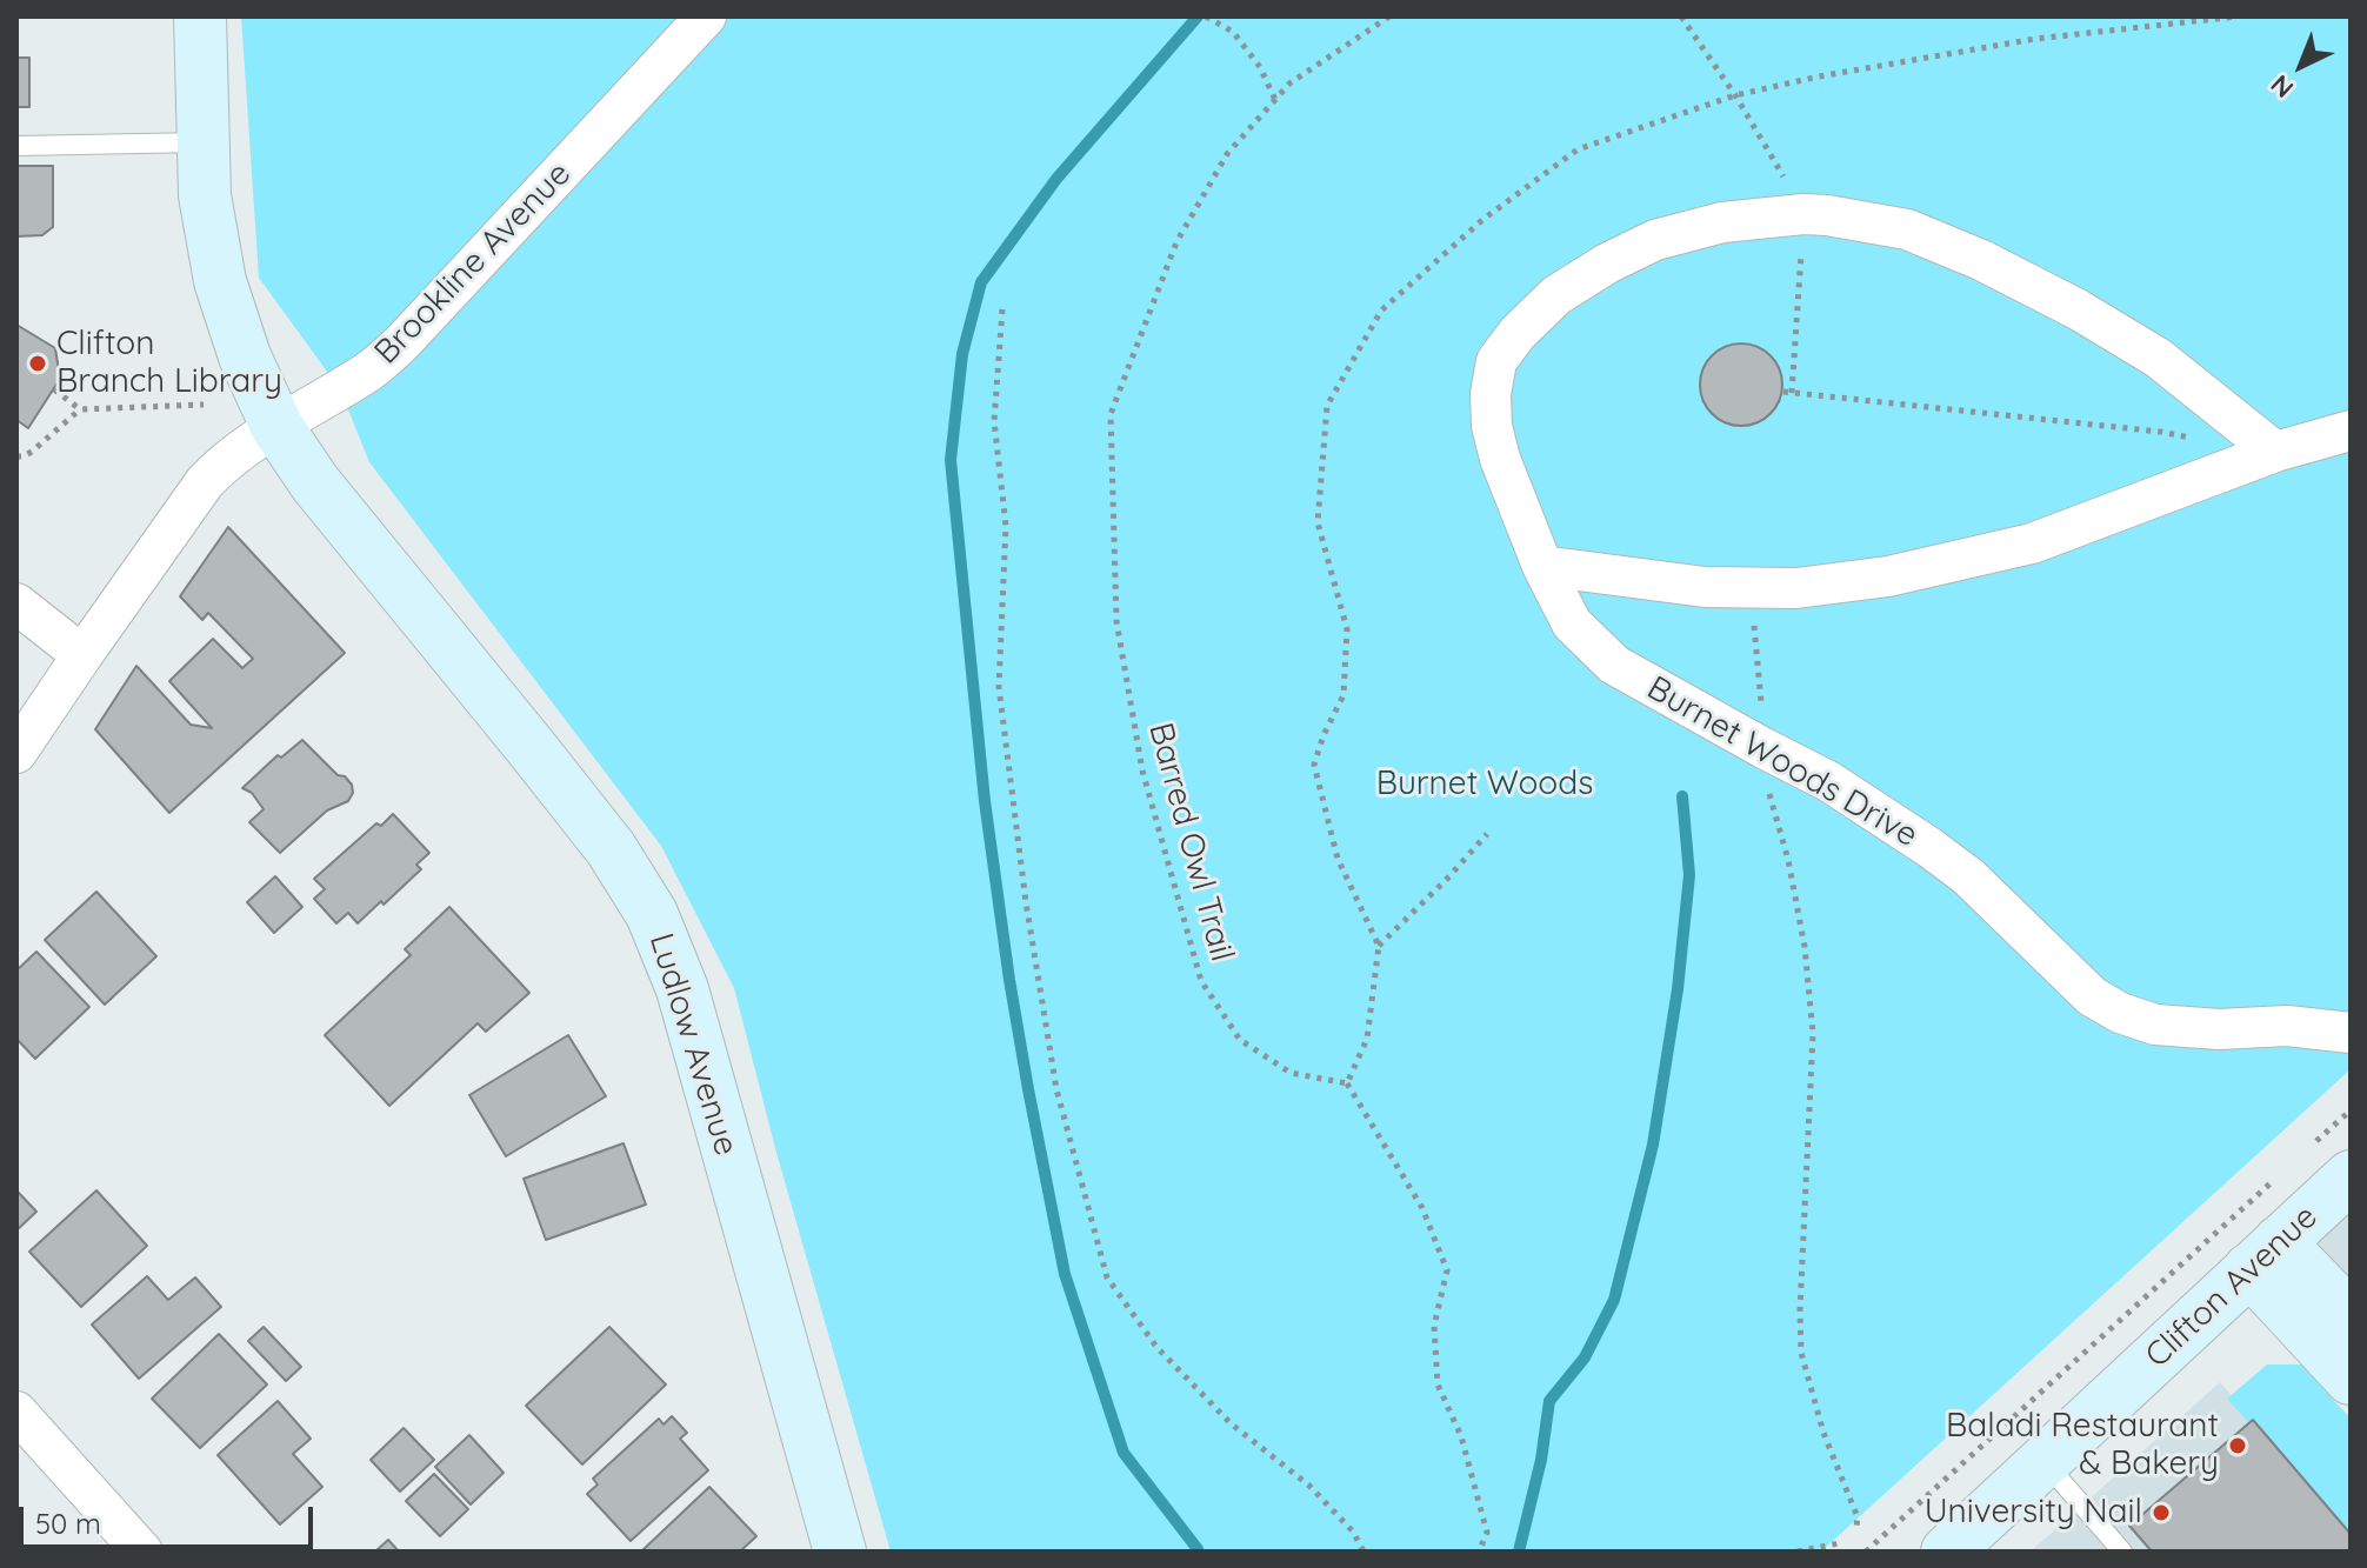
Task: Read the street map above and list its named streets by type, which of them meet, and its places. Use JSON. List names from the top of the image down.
{
  "streets": {
    "street": [
      "Brookline Avenue",
      "Burnet Woods Drive",
      "Ludlow Avenue",
      "Clifton Avenue"
    ],
    "path": ["Barred Owl Trail"]
  },
  "crossings": [
    ["Brookline Avenue", "Ludlow Avenue"]
  ],
  "parks": ["Burnet Woods"],
  "places": ["Clifton Branch Library", "Baladi Restaurant & Bakery", "University Nail"],
  "scale_bar": "50 m",
  "north": "bottom left"
}
